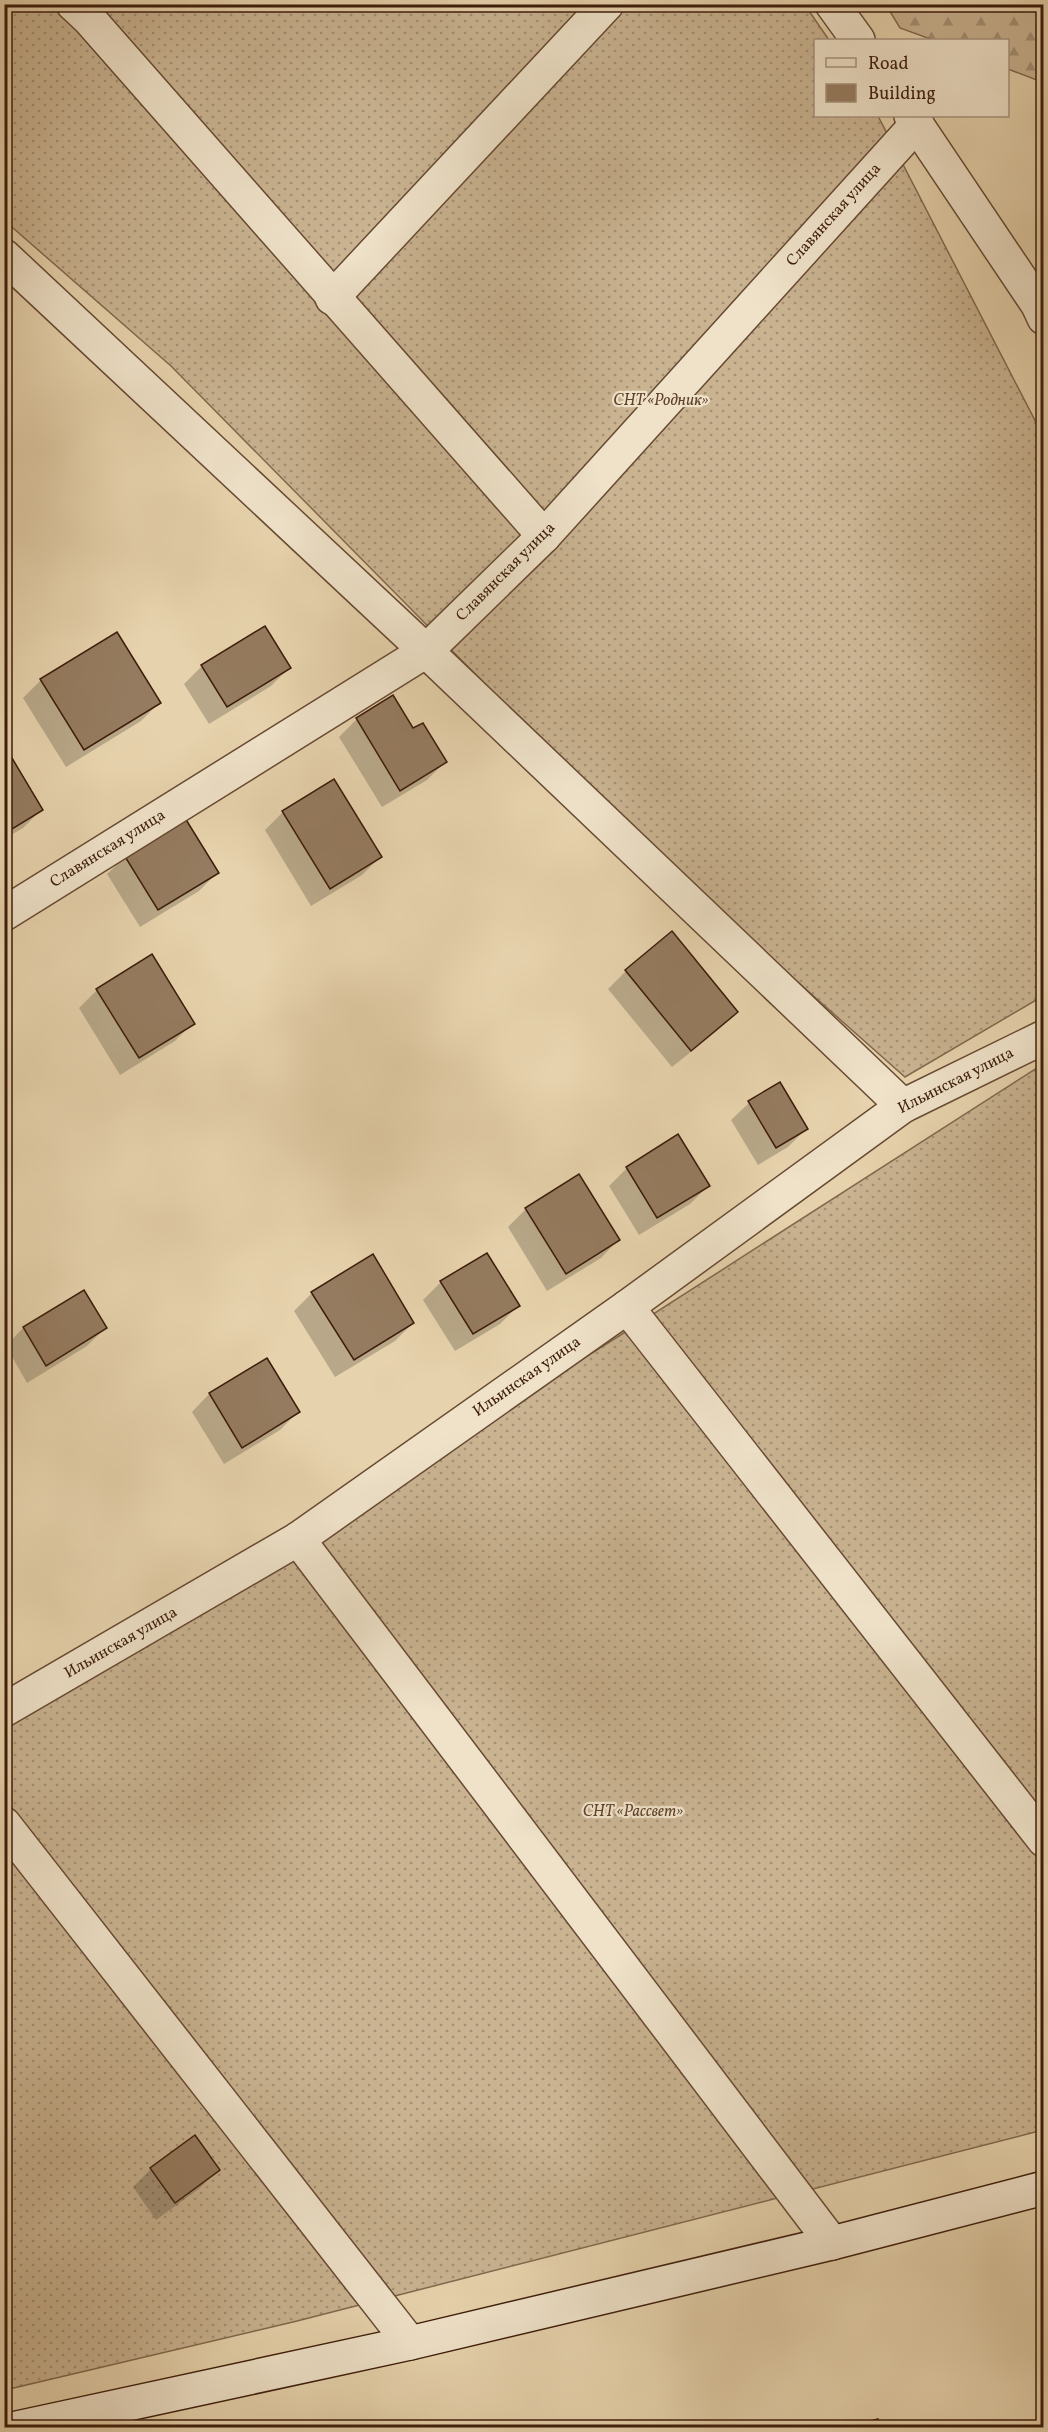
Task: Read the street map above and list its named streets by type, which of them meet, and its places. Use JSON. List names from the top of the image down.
{
  "streets": {
    "street": ["Славянская улица", "Ильинская улица"]
  },
  "parks": ["СНТ «Родник»", "СНТ «Рассвет»"],
  "legend": ["Road", "Building"]
}
